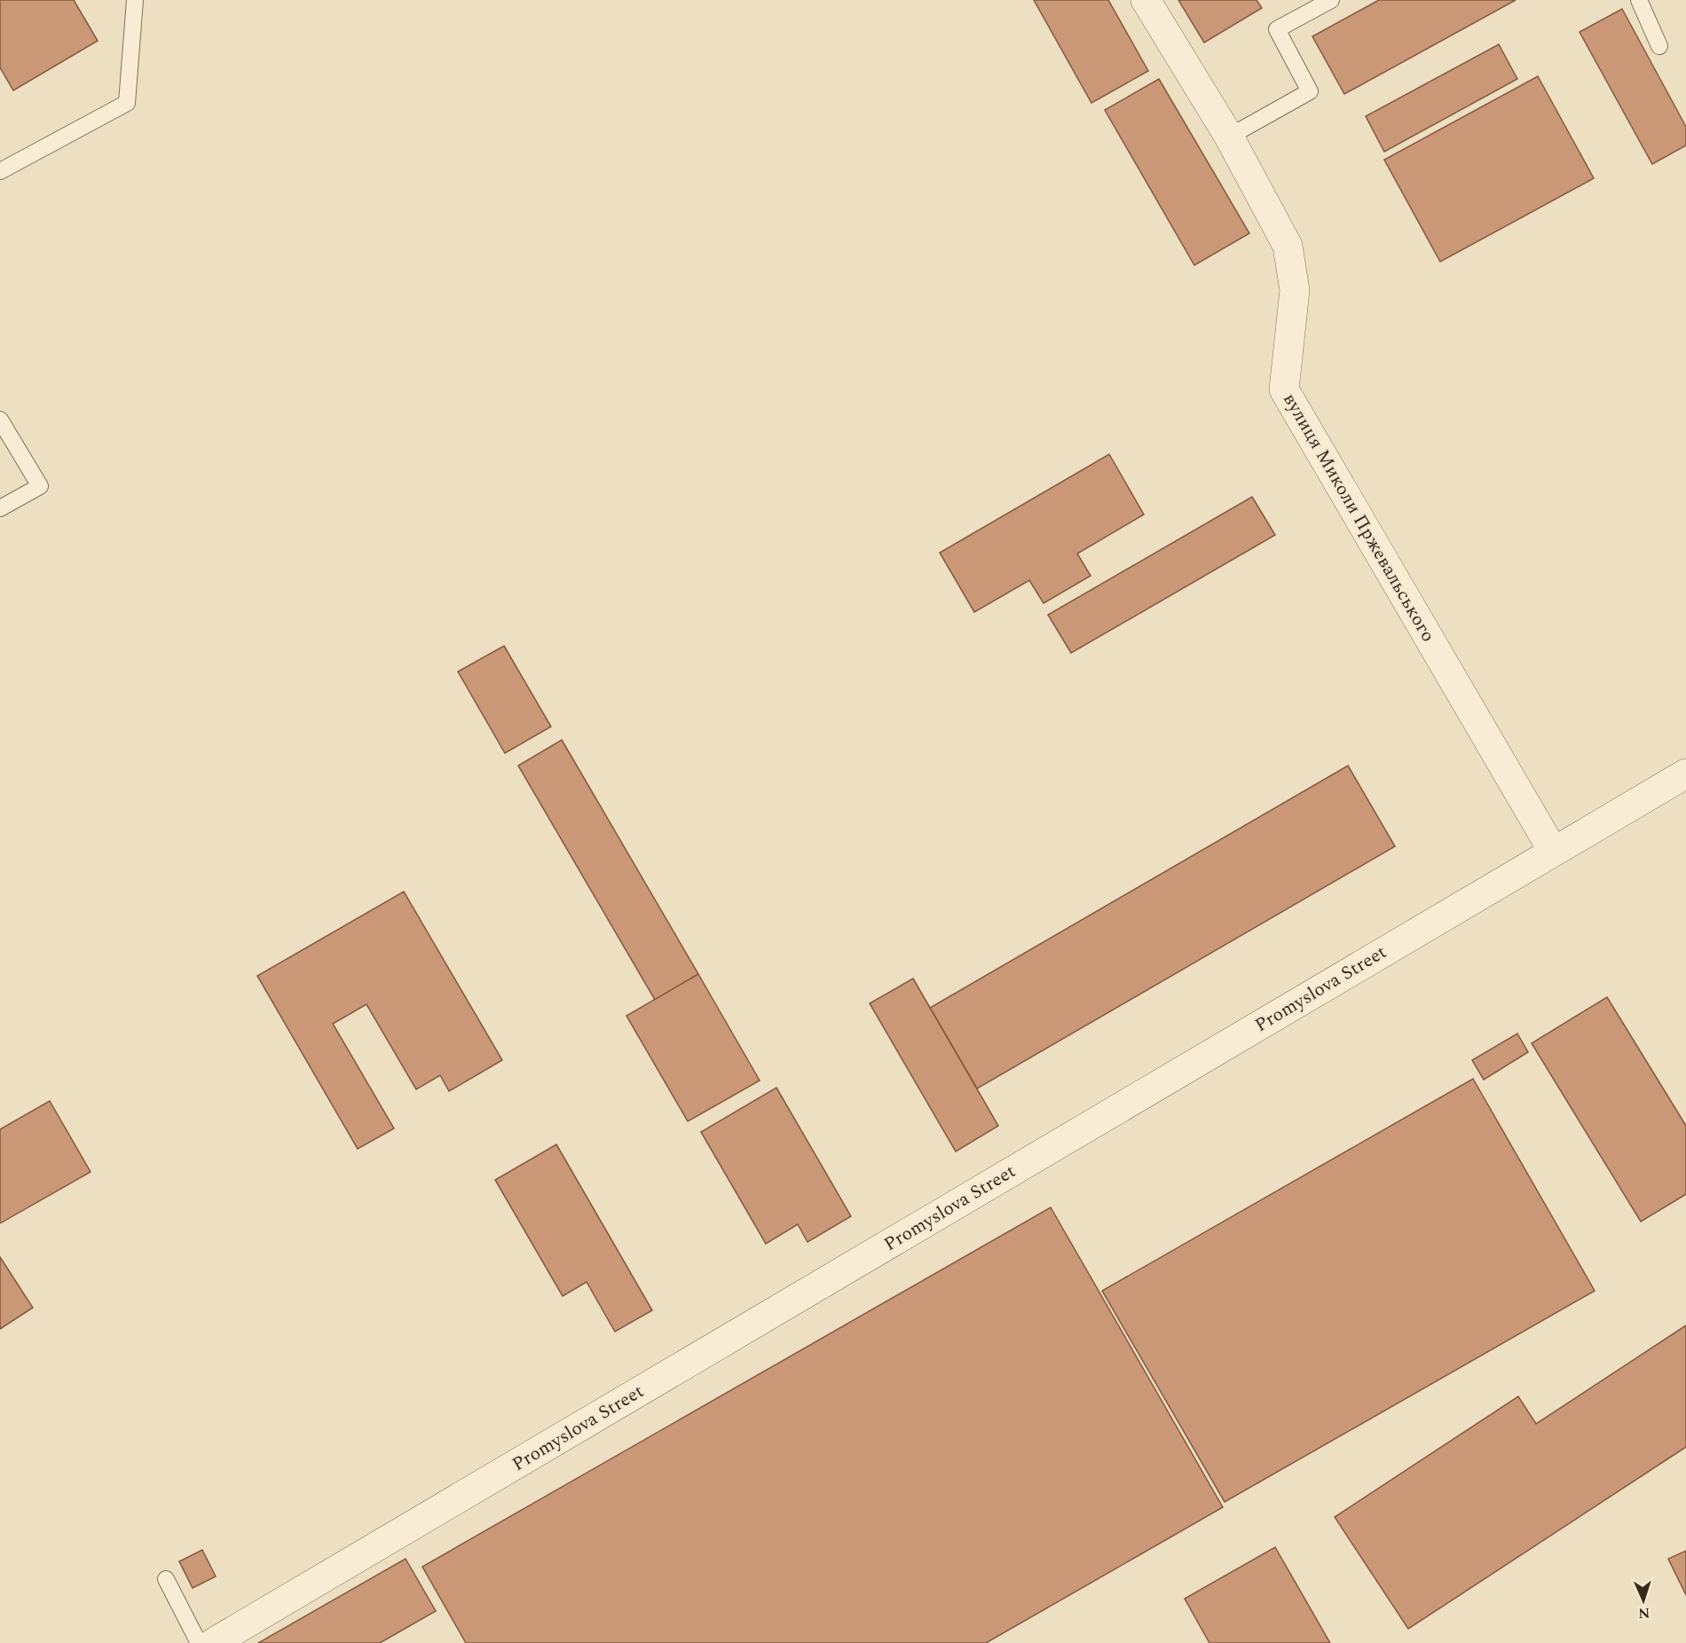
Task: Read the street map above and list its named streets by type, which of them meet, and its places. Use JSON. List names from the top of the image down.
{
  "streets": {
    "street": ["вулиця Миколи Пржевальського", "Promyslova Street"]
  },
  "crossings": [
    ["вулиця Миколи Пржевальського", "Promyslova Street"]
  ],
  "north": "bottom"
}
